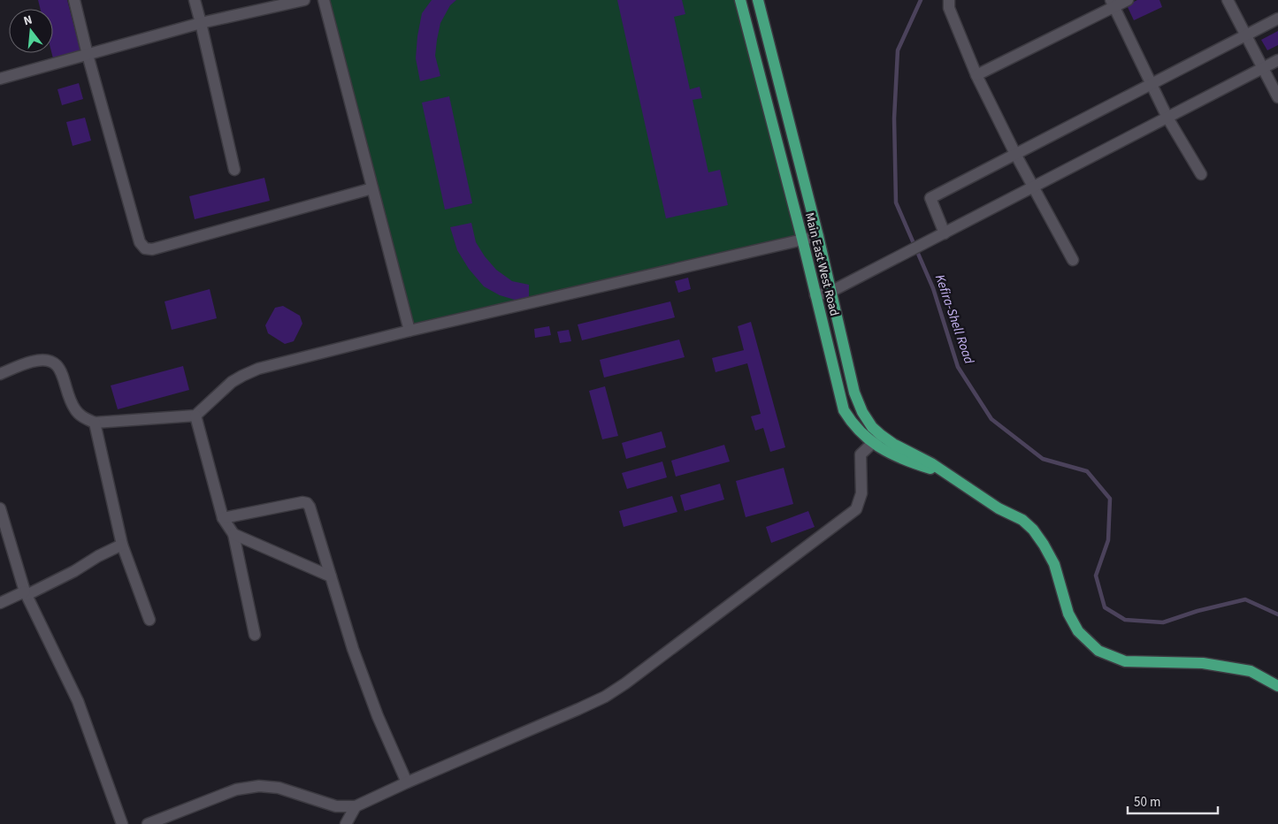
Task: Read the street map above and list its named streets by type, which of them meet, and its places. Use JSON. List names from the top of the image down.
{
  "streets": {
    "main road": ["Main East West Road"]
  },
  "water": ["Kefira-Shell Road"],
  "scale_bar": "50 m",
  "north": "top"
}
